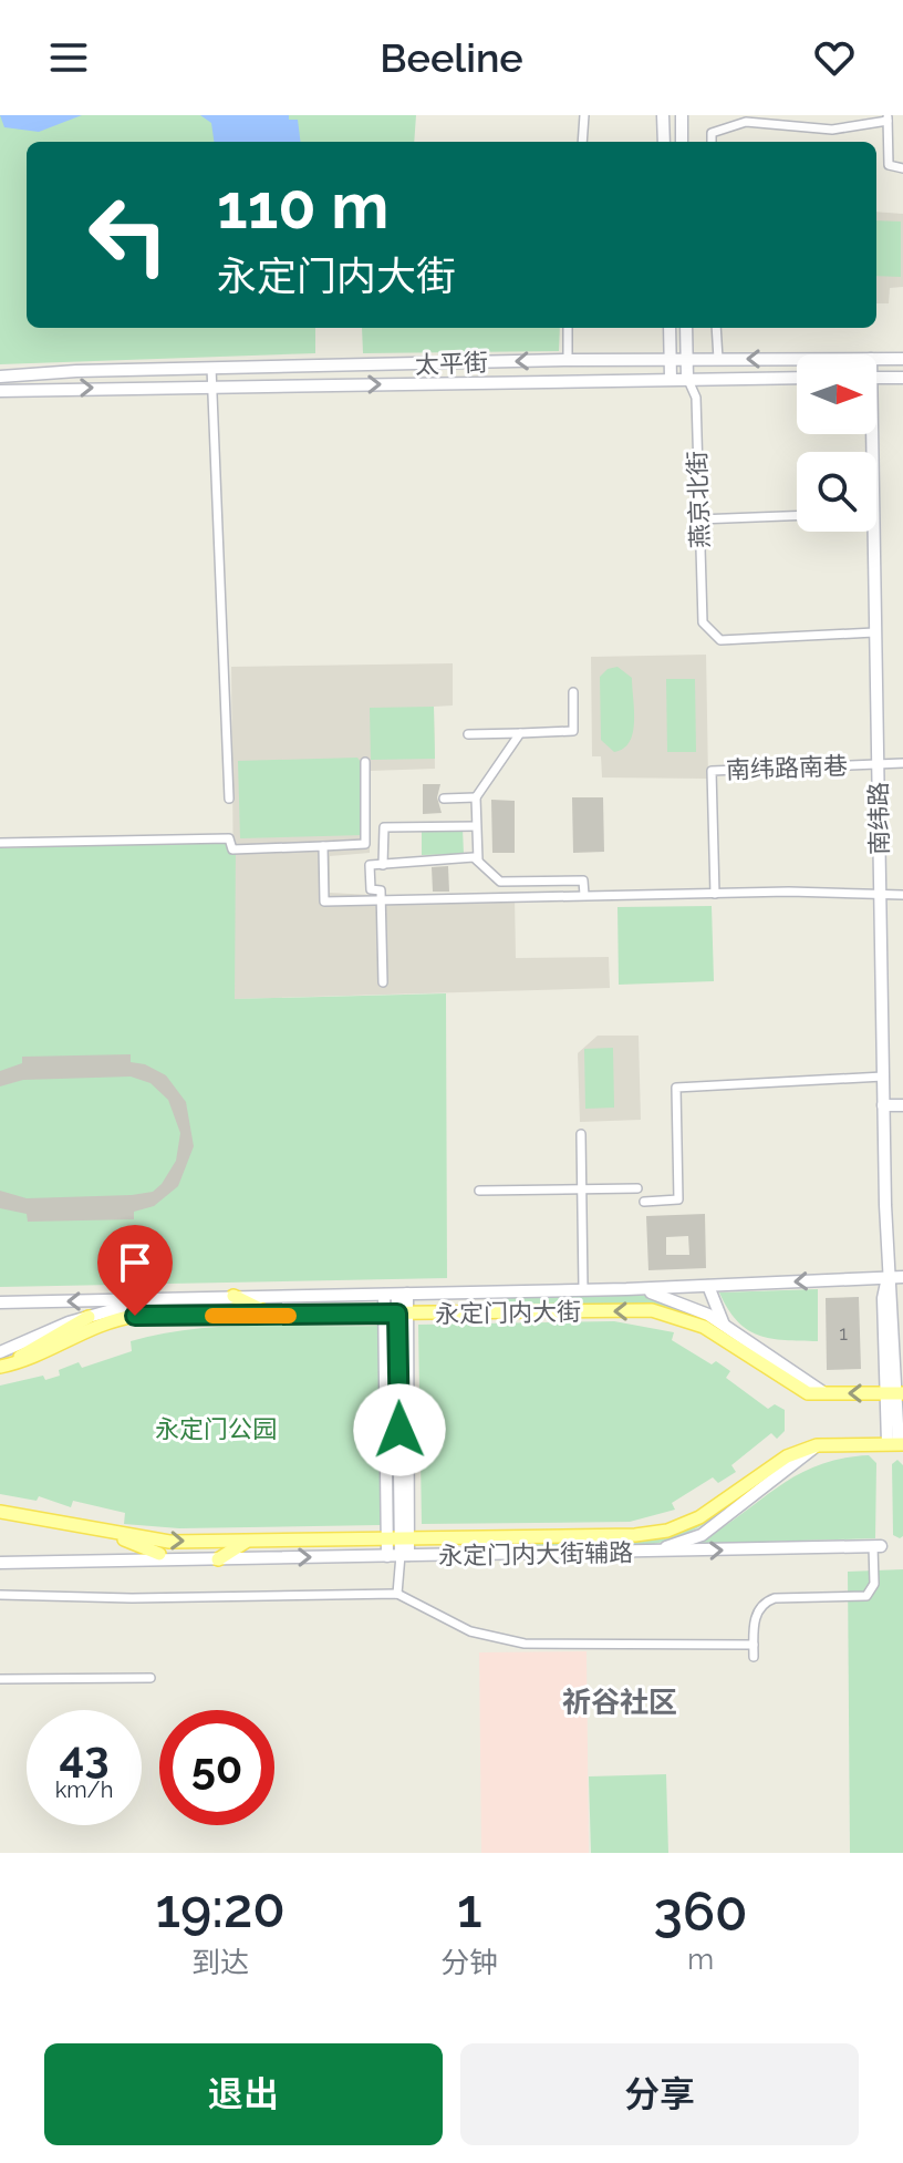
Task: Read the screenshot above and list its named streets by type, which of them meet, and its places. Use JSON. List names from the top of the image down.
{
  "streets": {
    "main road": ["永定门内大街"],
    "street": [
      "太平街",
      "燕京北街",
      "南纬路南巷",
      "南纬路",
      "永定门内大街辅路"
    ]
  },
  "crossings": [
    ["太平街", "燕京北街"],
    ["燕京北街", "南纬路"],
    ["南纬路南巷", "南纬路"],
    ["南纬路", "永定门内大街"]
  ],
  "one_way": ["永定门内大街"],
  "districts": ["祈谷社区"],
  "parks": ["永定门公园"],
  "house_numbers": ["1"],
  "north": "right",
  "page": {
    "header": "Beeline",
    "turn": ["110 m", "永定门内大街"],
    "speed": "43 km/h",
    "limit": "50",
    "eta": [
      "19:20",
      "到达",
      "1",
      "分钟",
      "360",
      "m"
    ],
    "buttons": ["退出", "分享"]
  }
}
